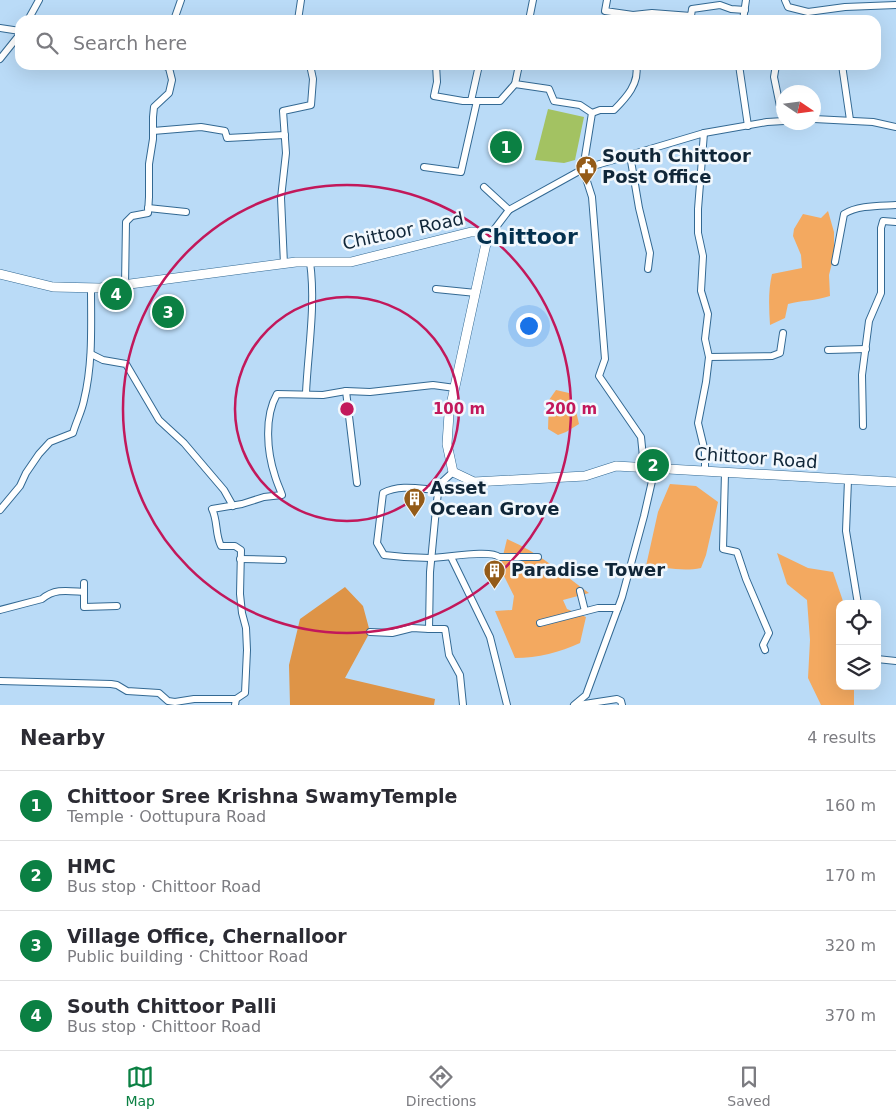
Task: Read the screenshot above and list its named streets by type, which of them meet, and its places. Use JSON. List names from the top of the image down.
{
  "streets": {
    "main road": ["Chittoor Road"]
  },
  "districts": ["Chittoor"],
  "places": {
    "public building": ["South Chittoor Post Office"],
    "building": ["Asset Ocean Grove", "Paradise Tower"]
  },
  "north": "right",
  "page": {
    "search": "Search here",
    "pins": [
      "1",
      "4",
      "3",
      "2"
    ],
    "heading": ["Nearby", "4 results"],
    "list": [
      {
        "mark": "1",
        "name": "Chittoor Sree Krishna SwamyTemple",
        "note": "Temple · Oottupura Road",
        "value": "160 m"
      },
      {
        "mark": "2",
        "name": "HMC",
        "note": "Bus stop · Chittoor Road",
        "value": "170 m"
      },
      {
        "mark": "3",
        "name": "Village Office, Chernalloor",
        "note": "Public building · Chittoor Road",
        "value": "320 m"
      },
      {
        "mark": "4",
        "name": "South Chittoor Palli",
        "note": "Bus stop · Chittoor Road",
        "value": "370 m"
      }
    ],
    "nav": ["Map", "Directions", "Saved"]
  },
  "rings": ["100 m", "200 m"]
}
